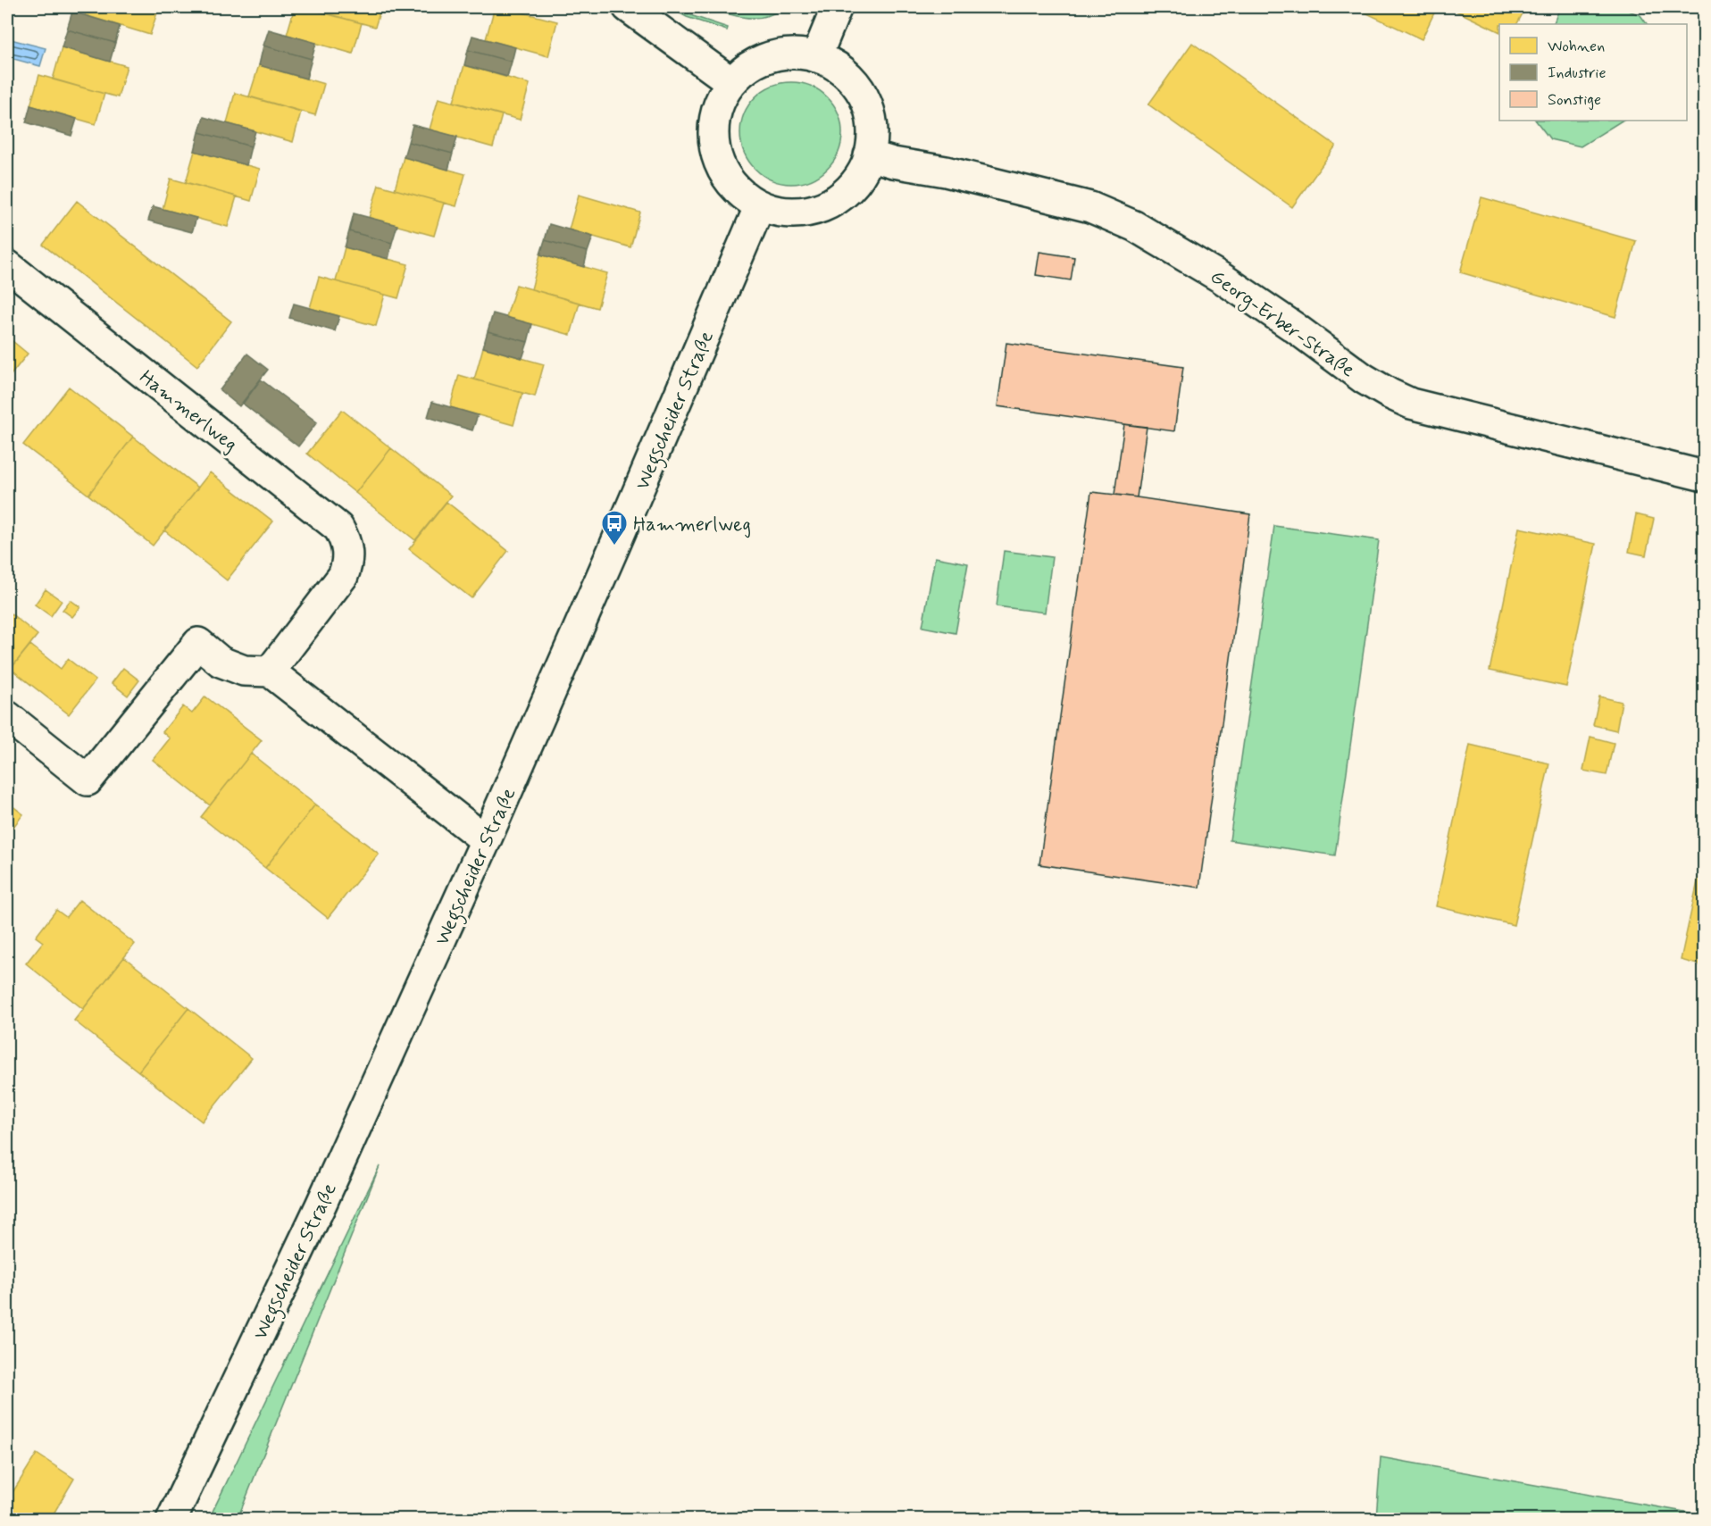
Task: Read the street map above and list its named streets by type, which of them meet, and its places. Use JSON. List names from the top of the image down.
{
  "streets": {
    "street": ["Georg-Erber-Straße", "Hammerlweg", "Wegscheider Straße"]
  },
  "crossings": [
    ["Georg-Erber-Straße", "Wegscheider Straße"]
  ],
  "places": {
    "bus stop": ["Hammerlweg"]
  },
  "legend": ["Wohnen", "Industrie", "Sonstige"]
}
